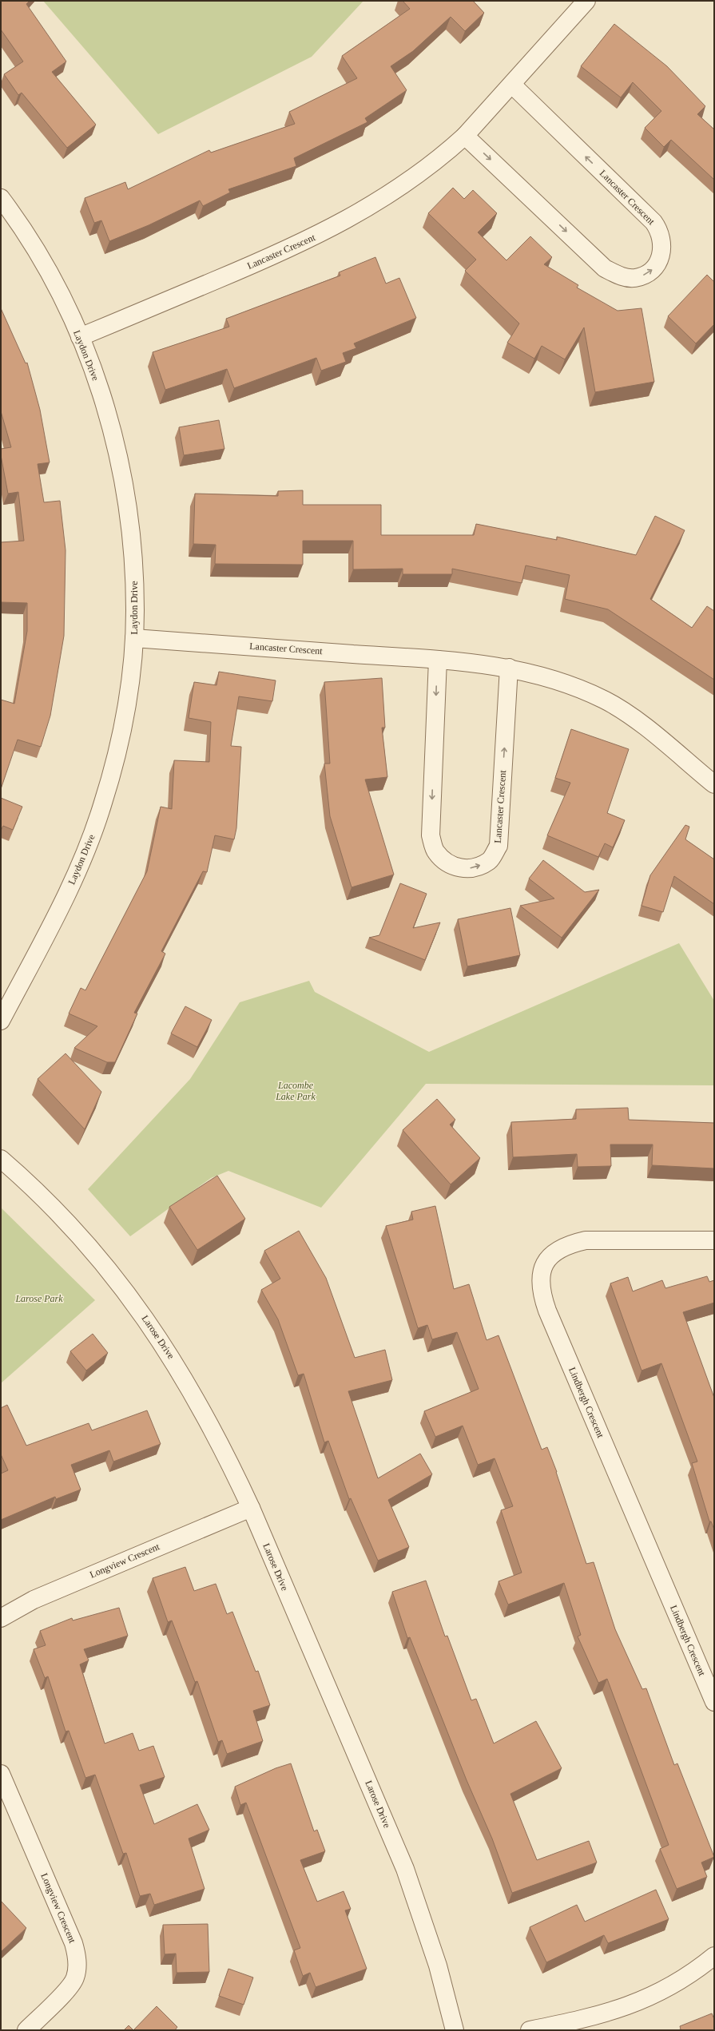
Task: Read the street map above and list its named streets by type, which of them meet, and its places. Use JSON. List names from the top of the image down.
{
  "streets": {
    "street": [
      "Lancaster Crescent",
      "Laydon Drive",
      "Larose Drive",
      "Lindbergh Crescent",
      "Longview Crescent"
    ]
  },
  "crossings": [
    ["Lancaster Crescent", "Laydon Drive"],
    ["Larose Drive", "Longview Crescent"]
  ],
  "parks": ["Lacombe Lake Park", "Larose Park"]
}
